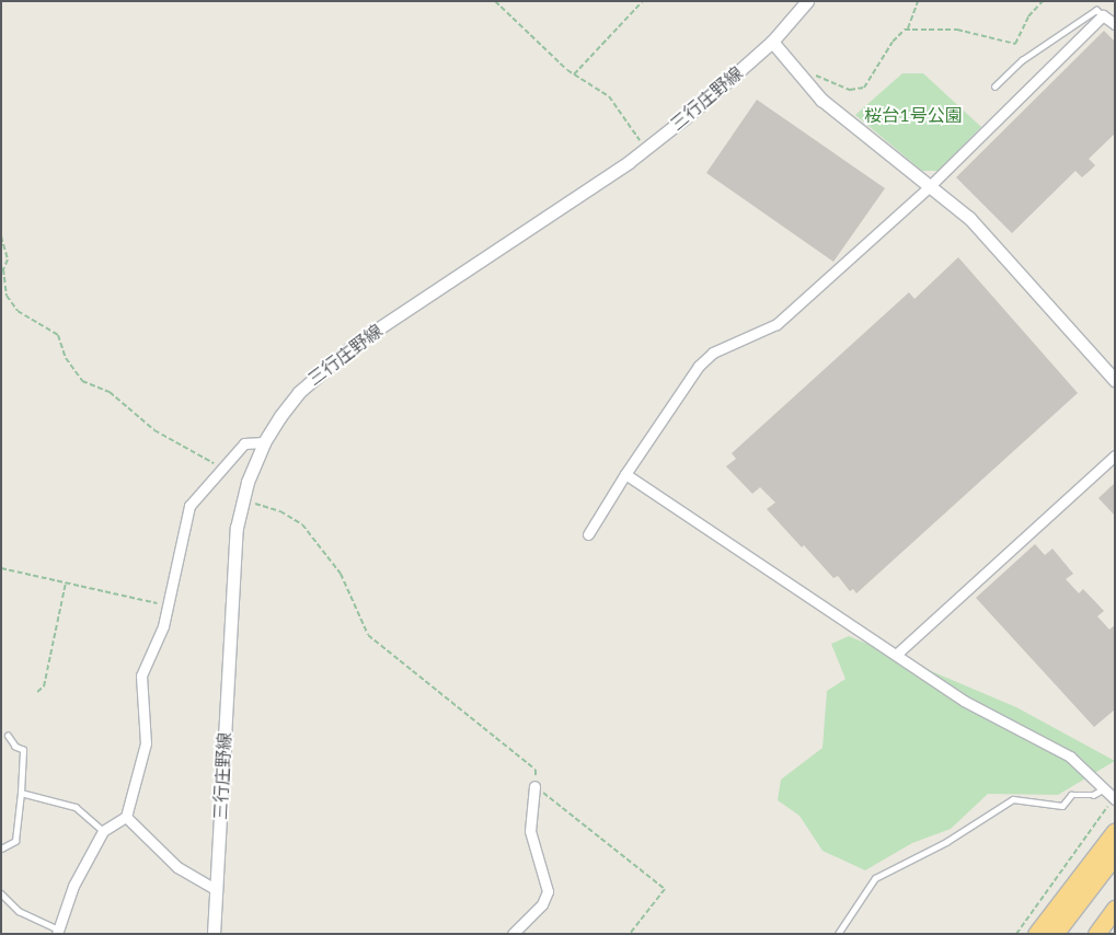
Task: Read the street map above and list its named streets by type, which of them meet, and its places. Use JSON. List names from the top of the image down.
{
  "streets": {
    "main road": ["三行庄野線"]
  },
  "parks": ["桜台1号公園"]
}
